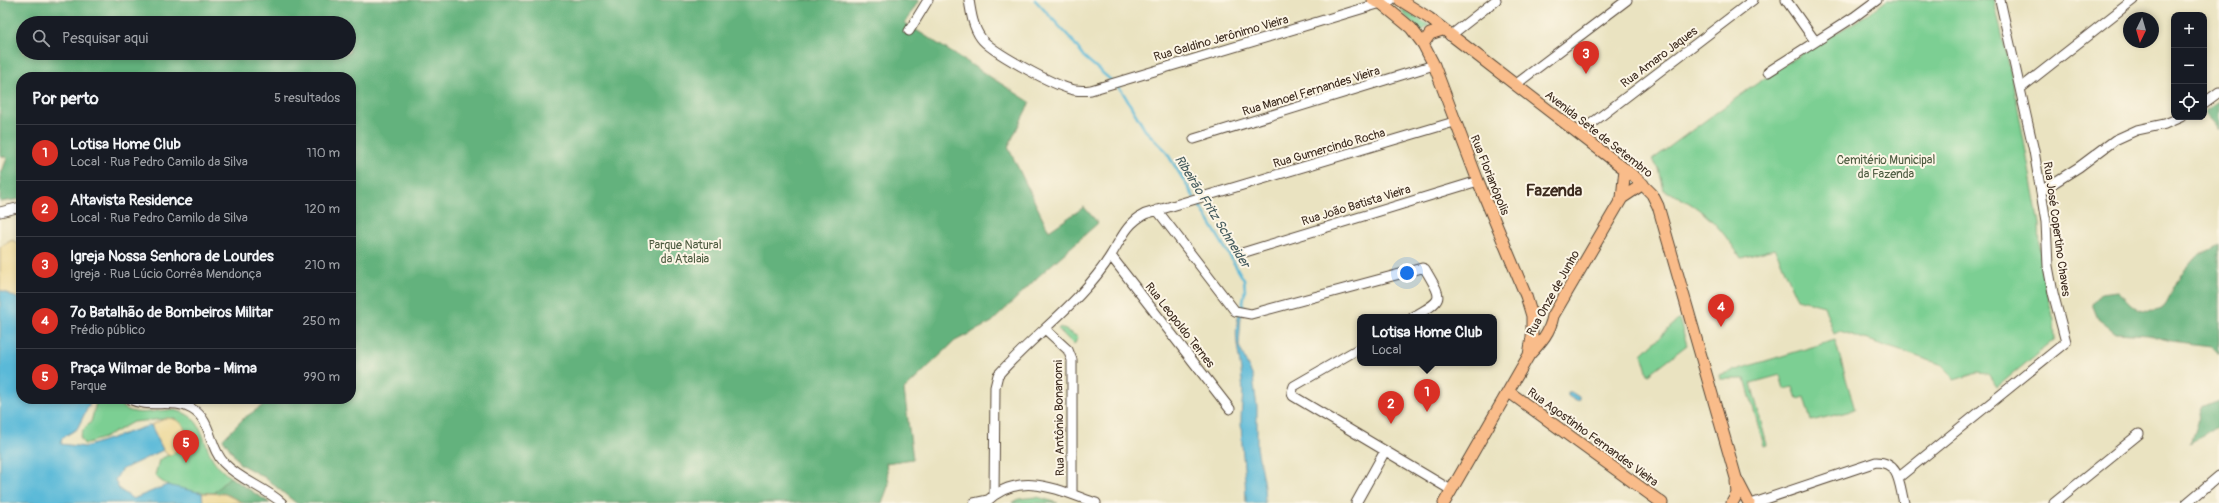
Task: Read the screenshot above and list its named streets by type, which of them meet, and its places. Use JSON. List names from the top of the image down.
{
  "streets": {
    "main road": [
      "Avenida Sete de Setembro",
      "Rua Florianópolis",
      "Rua Onze de Junho",
      "Rua Agostinho Fernandes Vieira"
    ],
    "street": [
      "Rua Galdino Jerônimo Vieira",
      "Rua Amaro Jaques",
      "Rua Manoel Fernandes Vieira",
      "Rua Gumercindo Rocha",
      "Rua João Batista Vieira",
      "Rua José Copertino Chaves",
      "Rua Leopoldo Ternes",
      "Rua Antônio Bonanomi"
    ]
  },
  "crossings": [
    ["Rua Galdino Jerônimo Vieira", "Rua Florianópolis"],
    ["Rua Amaro Jaques", "Avenida Sete de Setembro"],
    ["Rua Manoel Fernandes Vieira", "Rua Florianópolis"],
    ["Avenida Sete de Setembro", "Rua Onze de Junho"],
    ["Rua Gumercindo Rocha", "Rua Florianópolis"],
    ["Rua Gumercindo Rocha", "Rua Leopoldo Ternes"],
    ["Rua Gumercindo Rocha", "Rua Antônio Bonanomi"],
    ["Rua Florianópolis", "Rua João Batista Vieira"],
    ["Rua Florianópolis", "Rua Onze de Junho"],
    ["Rua Onze de Junho", "Rua Agostinho Fernandes Vieira"]
  ],
  "districts": ["Fazenda"],
  "water": ["Ribeirão Fritz Schneider"],
  "parks": ["Cemitério Municipal da Fazenda", "Parque Natural da Atalaia"],
  "north": "bottom",
  "page": {
    "map_buttons": ["+", "−"],
    "search": "Pesquisar aqui",
    "pins": [
      "3",
      "4",
      "1",
      "2",
      "5"
    ],
    "heading": ["Por perto", "5 resultados"],
    "list": [
      {
        "mark": "1",
        "name": "Lotisa Home Club",
        "note": "Local · Rua Pedro Camilo da Silva",
        "value": "110 m"
      },
      {
        "mark": "2",
        "name": "Altavista Residence",
        "note": "Local · Rua Pedro Camilo da Silva",
        "value": "120 m"
      },
      {
        "mark": "3",
        "name": "Igreja Nossa Senhora de Lourdes",
        "note": "Igreja · Rua Lúcio Corrêa Mendonça",
        "value": "210 m"
      },
      {
        "mark": "4",
        "name": "7º Batalhão de Bombeiros Militar",
        "note": "Prédio público",
        "value": "250 m"
      },
      {
        "mark": "5",
        "name": "Praça Wilmar de Borba - Mima",
        "note": "Parque",
        "value": "990 m"
      }
    ],
    "popup": ["Lotisa Home Club", "Local"]
  }
}
